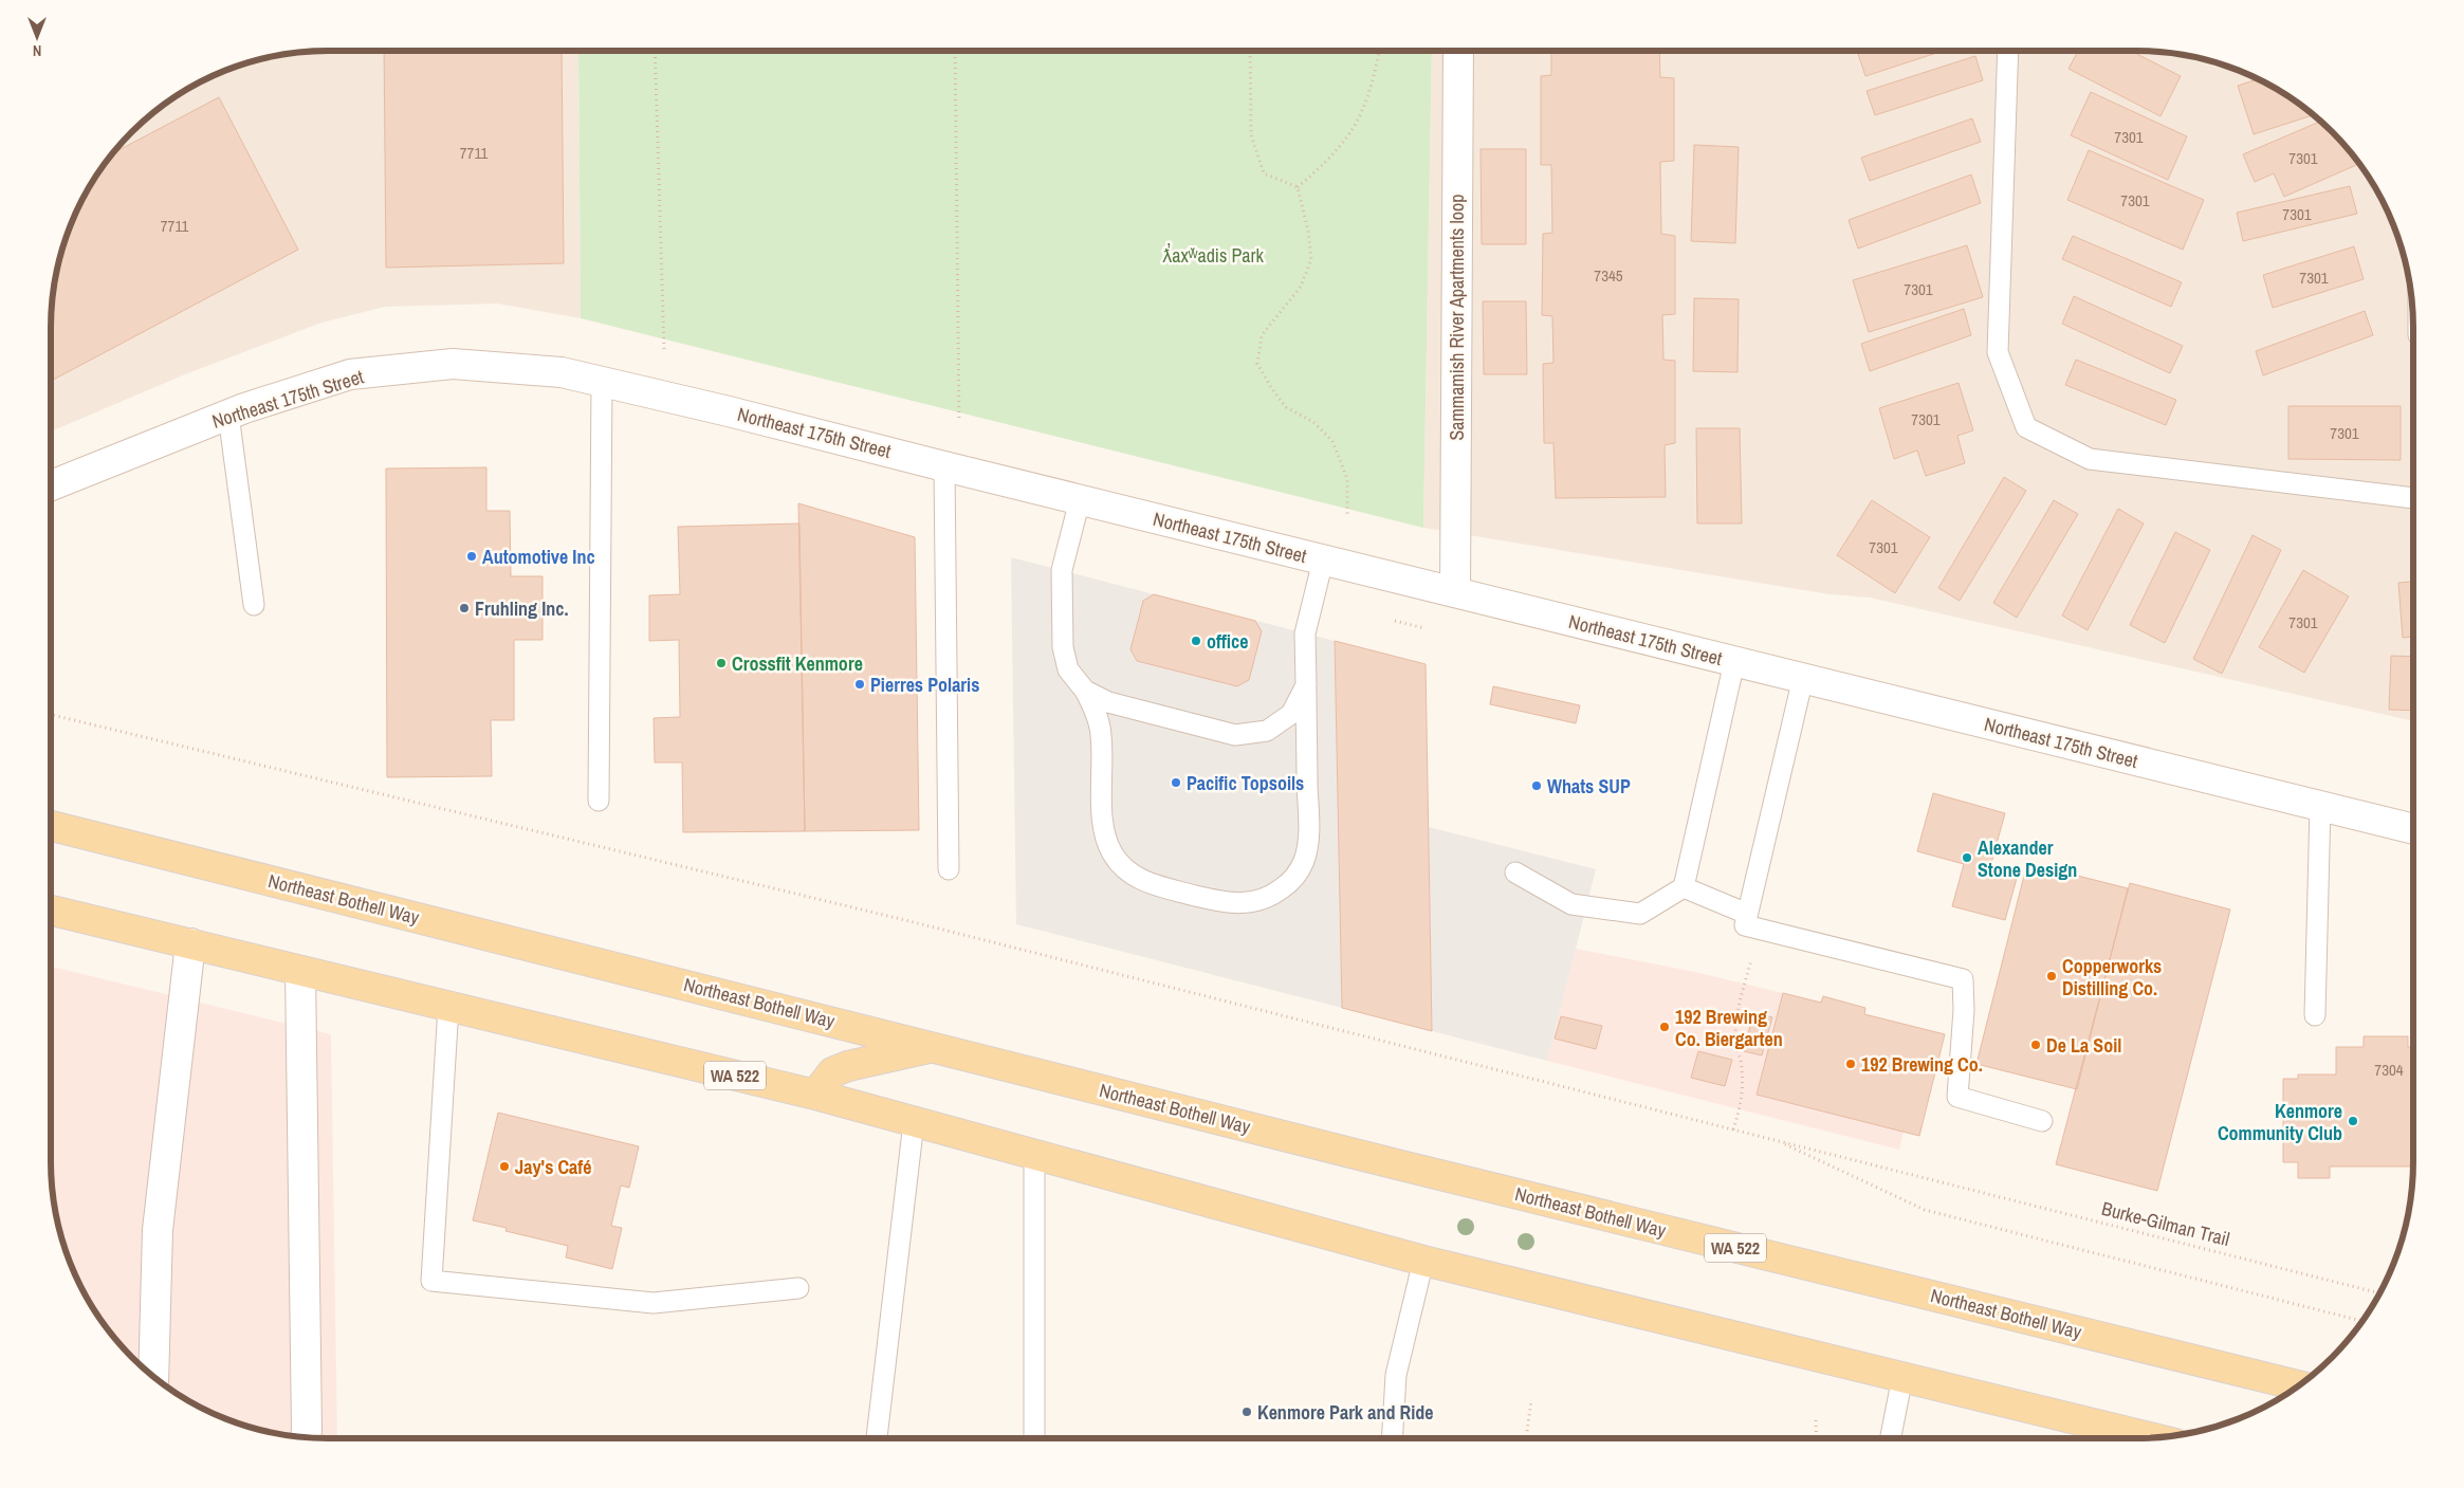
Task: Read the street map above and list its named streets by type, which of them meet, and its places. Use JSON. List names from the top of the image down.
{
  "streets": {
    "main road": ["Northeast Bothell Way", "WA 522"],
    "street": ["Sammamish River Apartments loop", "Northeast 175th Street"],
    "path": ["Burke-Gilman Trail"]
  },
  "crossings": [
    ["Sammamish River Apartments loop", "Northeast 175th Street"]
  ],
  "parks": ["ƛ̕ax̌ʷadis Park"],
  "places": [
    "Automotive Inc",
    "Fruhling Inc.",
    "office",
    "Crossfit Kenmore",
    "Pierres Polaris",
    "Pacific Topsoils",
    "Whats SUP",
    "Alexander Stone Design",
    "Copperworks Distilling Co.",
    "192 Brewing Co. Biergarten",
    "De La Soil",
    "192 Brewing Co.",
    "Kenmore Community Club",
    "Jay's Café",
    "Kenmore Park and Ride"
  ],
  "house_numbers": [
    "7301",
    "7711",
    "7301",
    "7301",
    "7301",
    "7711",
    "7345",
    "7301",
    "7301",
    "7301",
    "7301",
    "7301",
    "7301",
    "7304"
  ],
  "north": "bottom"
}
